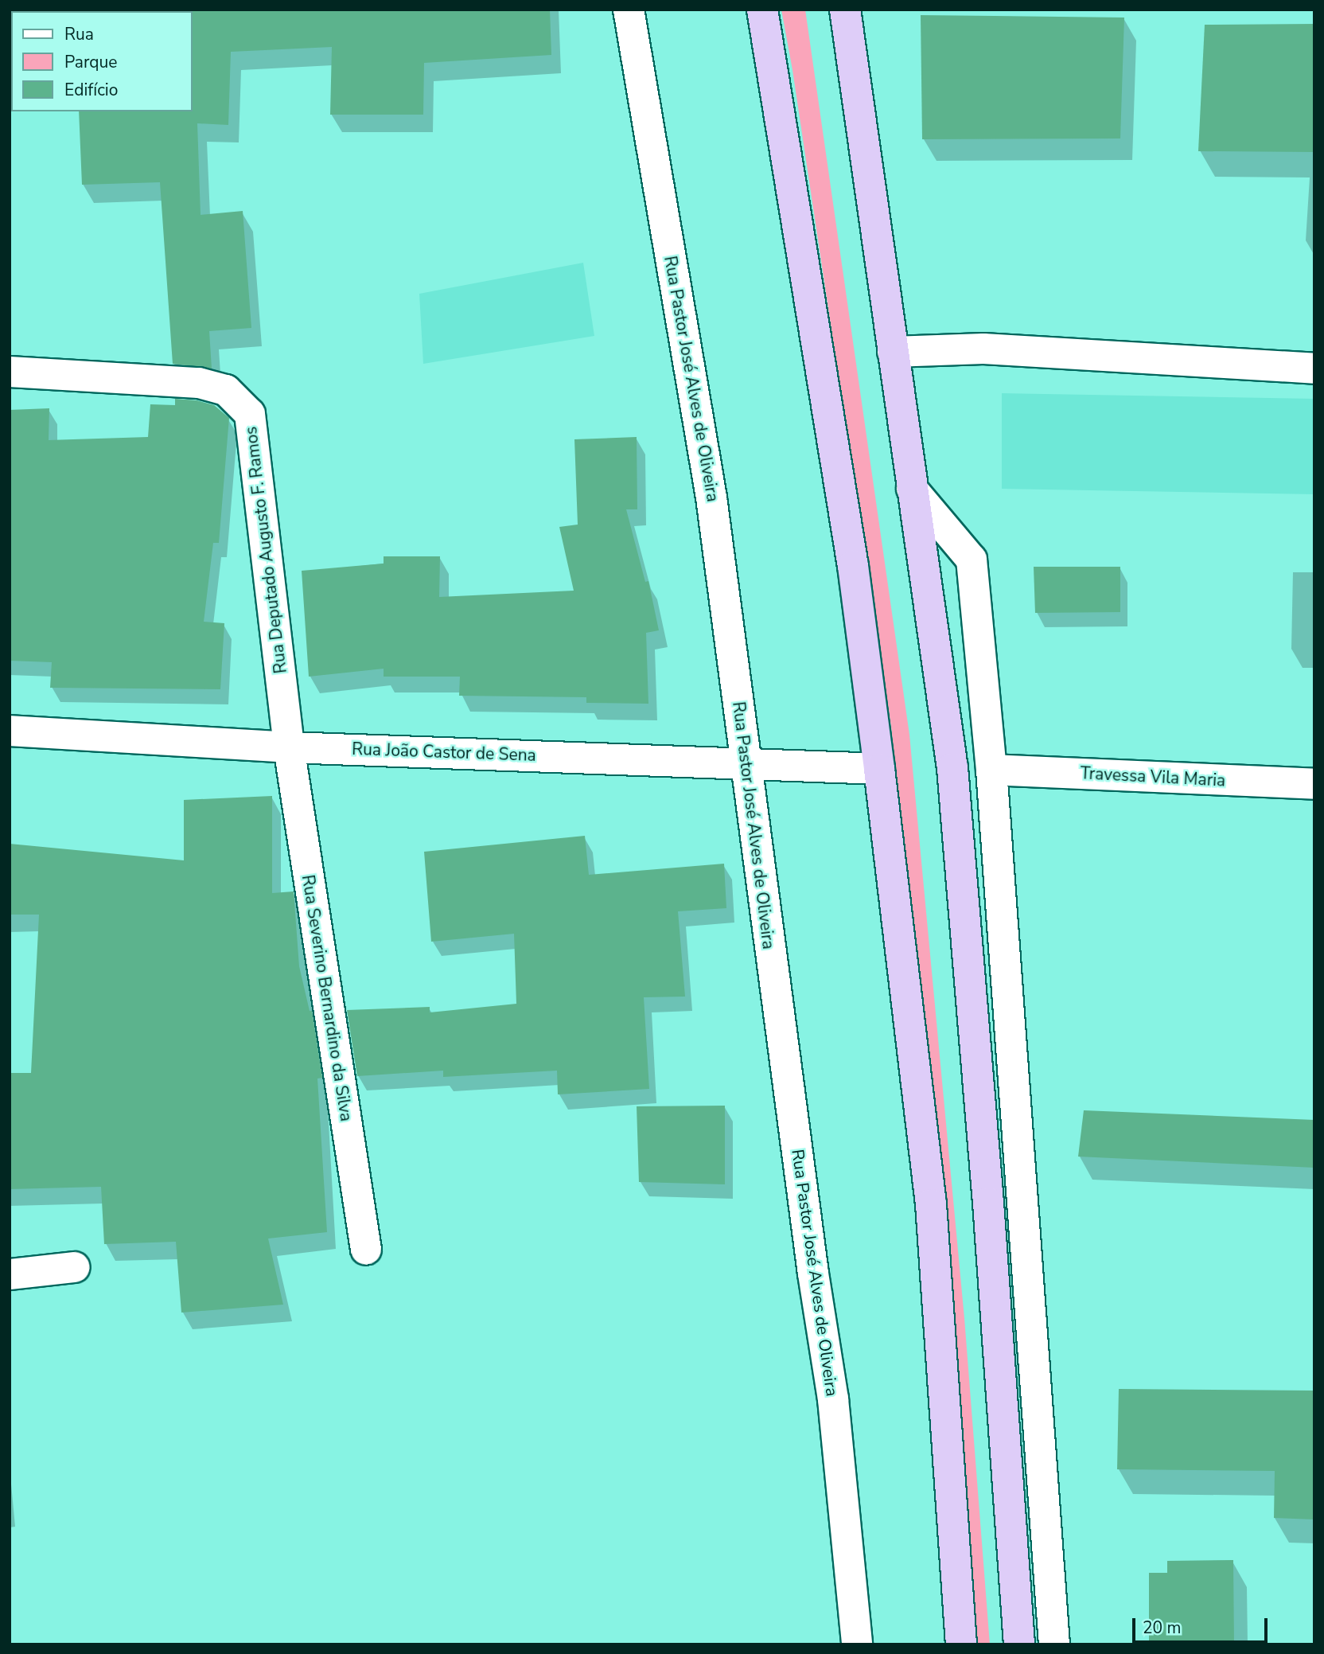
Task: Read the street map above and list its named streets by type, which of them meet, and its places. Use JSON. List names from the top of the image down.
{
  "streets": {
    "street": [
      "Rua Pastor José Alves de Oliveira",
      "Rua Deputado Augusto F. Ramos",
      "Rua João Castor de Sena",
      "Travessa Vila Maria",
      "Rua Severino Bernardino da Silva"
    ]
  },
  "crossings": [
    ["Rua Pastor José Alves de Oliveira", "Rua João Castor de Sena"],
    ["Rua Deputado Augusto F. Ramos", "Rua João Castor de Sena"],
    ["Rua Deputado Augusto F. Ramos", "Rua Severino Bernardino da Silva"],
    ["Rua João Castor de Sena", "Rua Severino Bernardino da Silva"]
  ],
  "legend": ["Rua", "Parque", "Edifício"],
  "scale_bar": "20 m"
}
